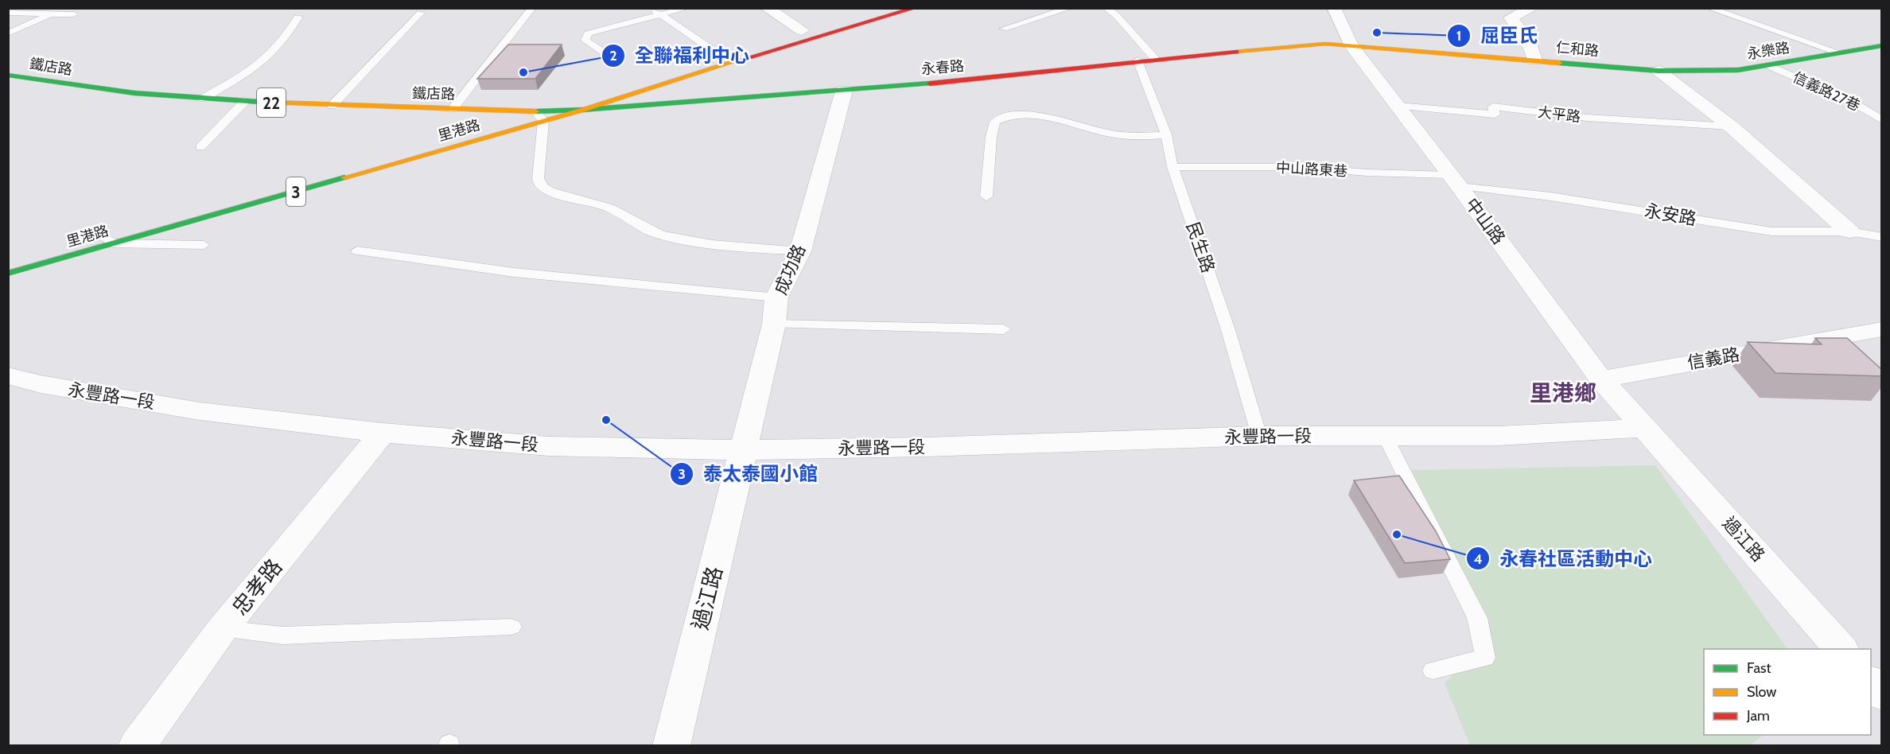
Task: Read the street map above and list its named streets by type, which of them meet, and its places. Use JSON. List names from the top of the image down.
{
  "streets": {
    "main road": [
      "仁和路",
      "永樂路",
      "鐵店路",
      "永春路",
      "22",
      "里港路",
      "3"
    ],
    "street": [
      "中山路",
      "成功路",
      "信義路",
      "永豐路一段",
      "過江路",
      "忠孝路"
    ],
    "lane": [
      "信義路27巷",
      "大平路",
      "中山路東巷",
      "永安路",
      "民生路"
    ]
  },
  "crossings": [
    ["仁和路", "永樂路"],
    ["仁和路", "永春路"],
    ["仁和路", "中山路"],
    ["永樂路", "信義路27巷"],
    ["鐵店路", "永春路"],
    ["鐵店路", "里港路"],
    ["永春路", "里港路"],
    ["永春路", "中山路"],
    ["永春路", "民生路"],
    ["永春路", "成功路"],
    ["大平路", "中山路"],
    ["中山路東巷", "永安路"],
    ["中山路東巷", "中山路"],
    ["中山路東巷", "民生路"],
    ["永安路", "中山路"],
    ["中山路", "信義路"],
    ["中山路", "永豐路一段"],
    ["中山路", "過江路"],
    ["民生路", "永豐路一段"],
    ["成功路", "永豐路一段"],
    ["成功路", "過江路"],
    ["永豐路一段", "過江路"],
    ["永豐路一段", "忠孝路"]
  ],
  "districts": ["里港鄉"],
  "places": [
    "屈臣氏",
    "全聯福利中心",
    "泰太泰國小館",
    "永春社區活動中心"
  ],
  "legend": ["Fast", "Slow", "Jam"]
}
